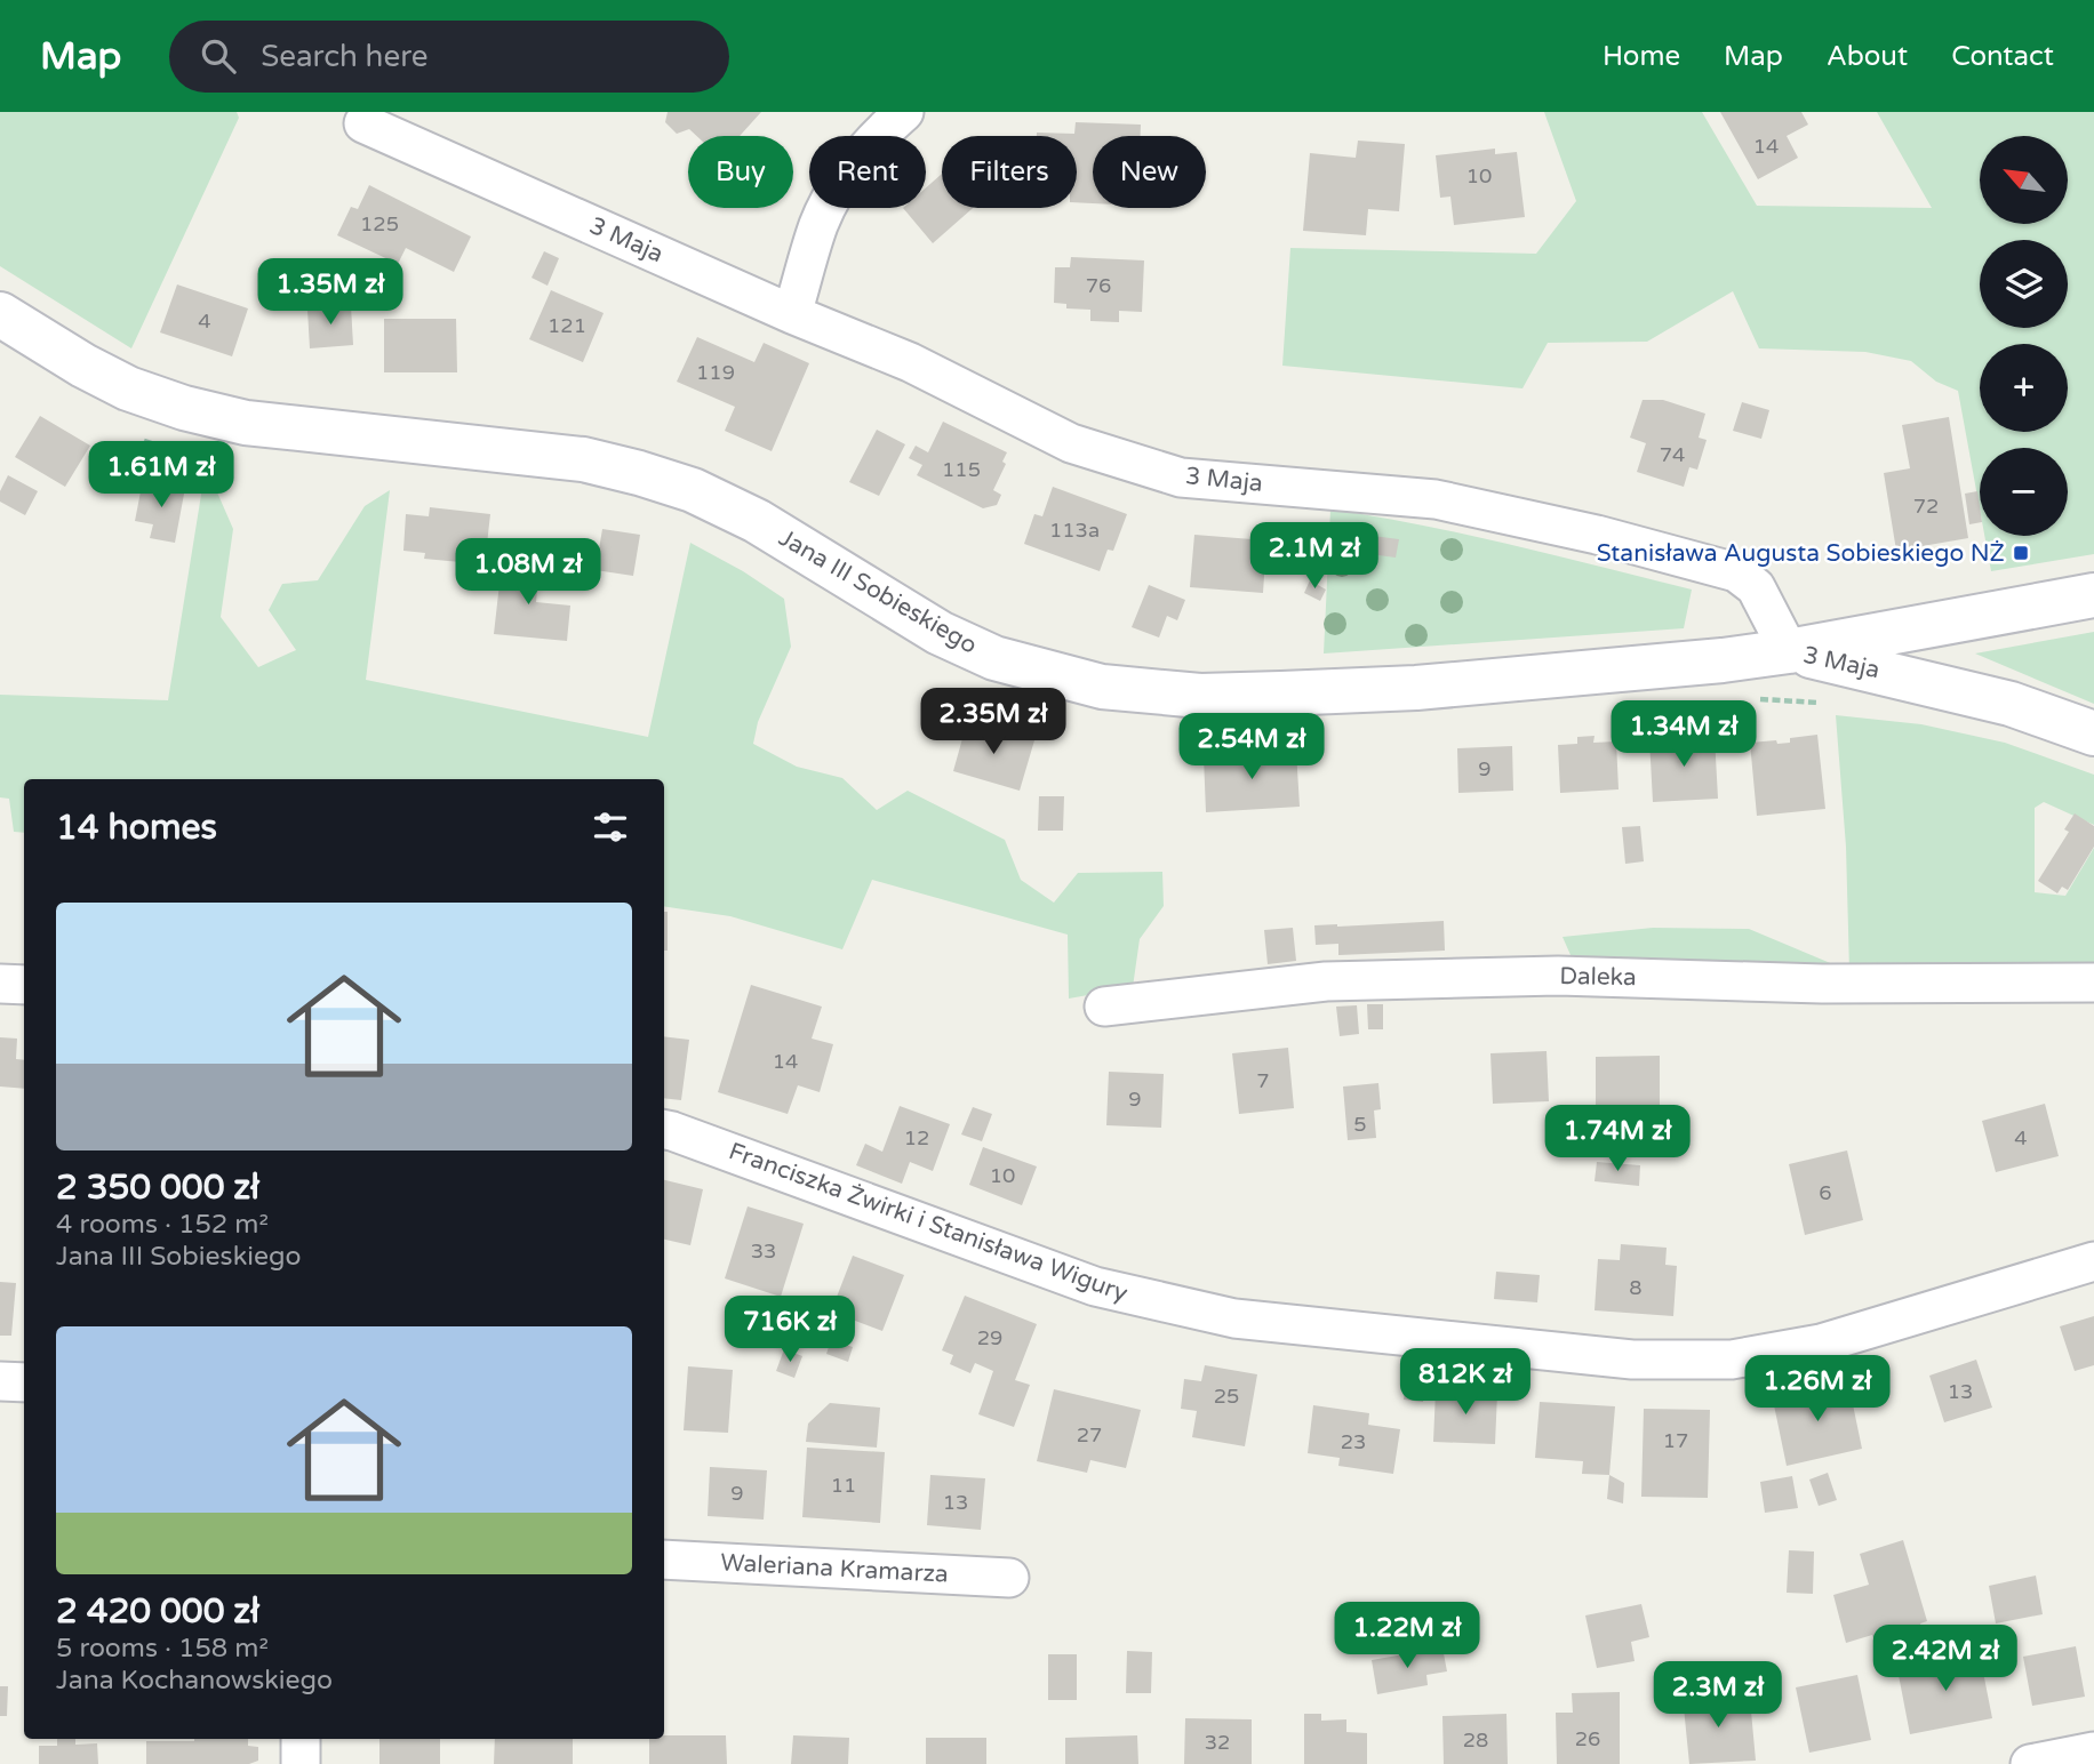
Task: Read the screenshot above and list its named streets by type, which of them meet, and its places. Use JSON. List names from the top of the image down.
{
  "streets": {
    "main road": ["3 Maja", "Jana III Sobieskiego"],
    "street": ["Daleka", "Franciszka Żwirki i Stanisława Wigury", "Waleriana Kramarza"]
  },
  "crossings": [
    ["3 Maja", "Jana III Sobieskiego"]
  ],
  "places": {
    "transit": ["Stanisława Augusta Sobieskiego NŻ"]
  },
  "house_numbers": [
    "14",
    "10",
    "125",
    "76",
    "4",
    "121",
    "119",
    "74",
    "115",
    "72",
    "113a",
    "9",
    "14",
    "7",
    "9",
    "5",
    "12",
    "4",
    "10",
    "6",
    "33",
    "8",
    "29",
    "13",
    "25",
    "27",
    "17",
    "23",
    "11",
    "9",
    "13",
    "26",
    "28",
    "32"
  ],
  "north": "top left",
  "page": {
    "header": "Map",
    "search": "Search here",
    "nav": [
      "Home",
      "Map",
      "About",
      "Contact"
    ],
    "map_buttons": ["+", "−"],
    "chip": [
      "Buy",
      "Rent",
      "Filters",
      "New"
    ],
    "price": [
      "1.35M zł",
      "1.61M zł",
      "2.1M zł",
      "1.08M zł",
      "2.35M zł",
      "1.34M zł",
      "2.54M zł",
      "1.74M zł",
      "716K zł",
      "812K zł",
      "1.26M zł",
      "1.22M zł",
      "2.42M zł",
      "2.3M zł"
    ],
    "heading": "14 homes",
    "list": [
      {
        "name": "2 350 000 zł",
        "note": "4 rooms · 152 m² · Jana III Sobieskiego"
      },
      {
        "name": "2 420 000 zł",
        "note": "5 rooms · 158 m² · Jana Kochanowskiego"
      }
    ]
  }
}
